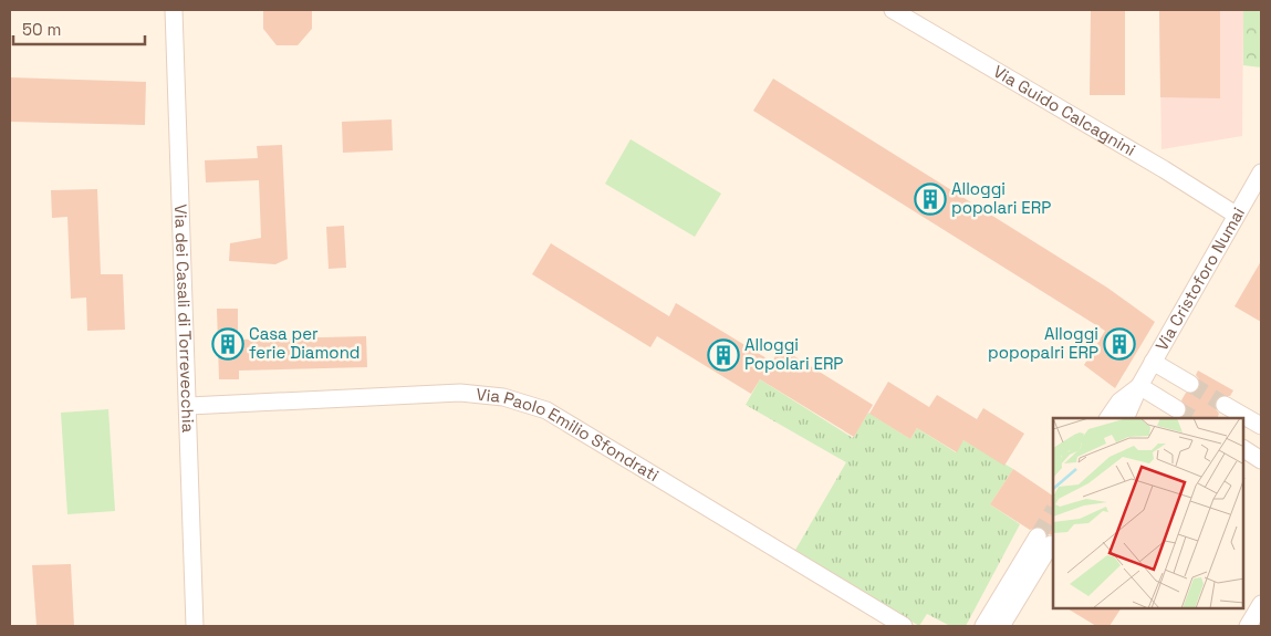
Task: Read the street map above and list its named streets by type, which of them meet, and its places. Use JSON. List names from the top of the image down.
{
  "streets": {
    "street": [
      "Via Guido Calcagnini",
      "Via Cristoforo Numai",
      "Via dei Casali di Torrevecchia",
      "Via Paolo Emilio Sfondrati"
    ]
  },
  "crossings": [
    ["Via Guido Calcagnini", "Via Cristoforo Numai"],
    ["Via dei Casali di Torrevecchia", "Via Paolo Emilio Sfondrati"]
  ],
  "places": {
    "building": [
      "Alloggi popolari ERP",
      "Casa per ferie Diamond",
      "Alloggi popopalri ERP",
      "Alloggi Popolari ERP"
    ]
  },
  "scale_bar": "50 m"
}
